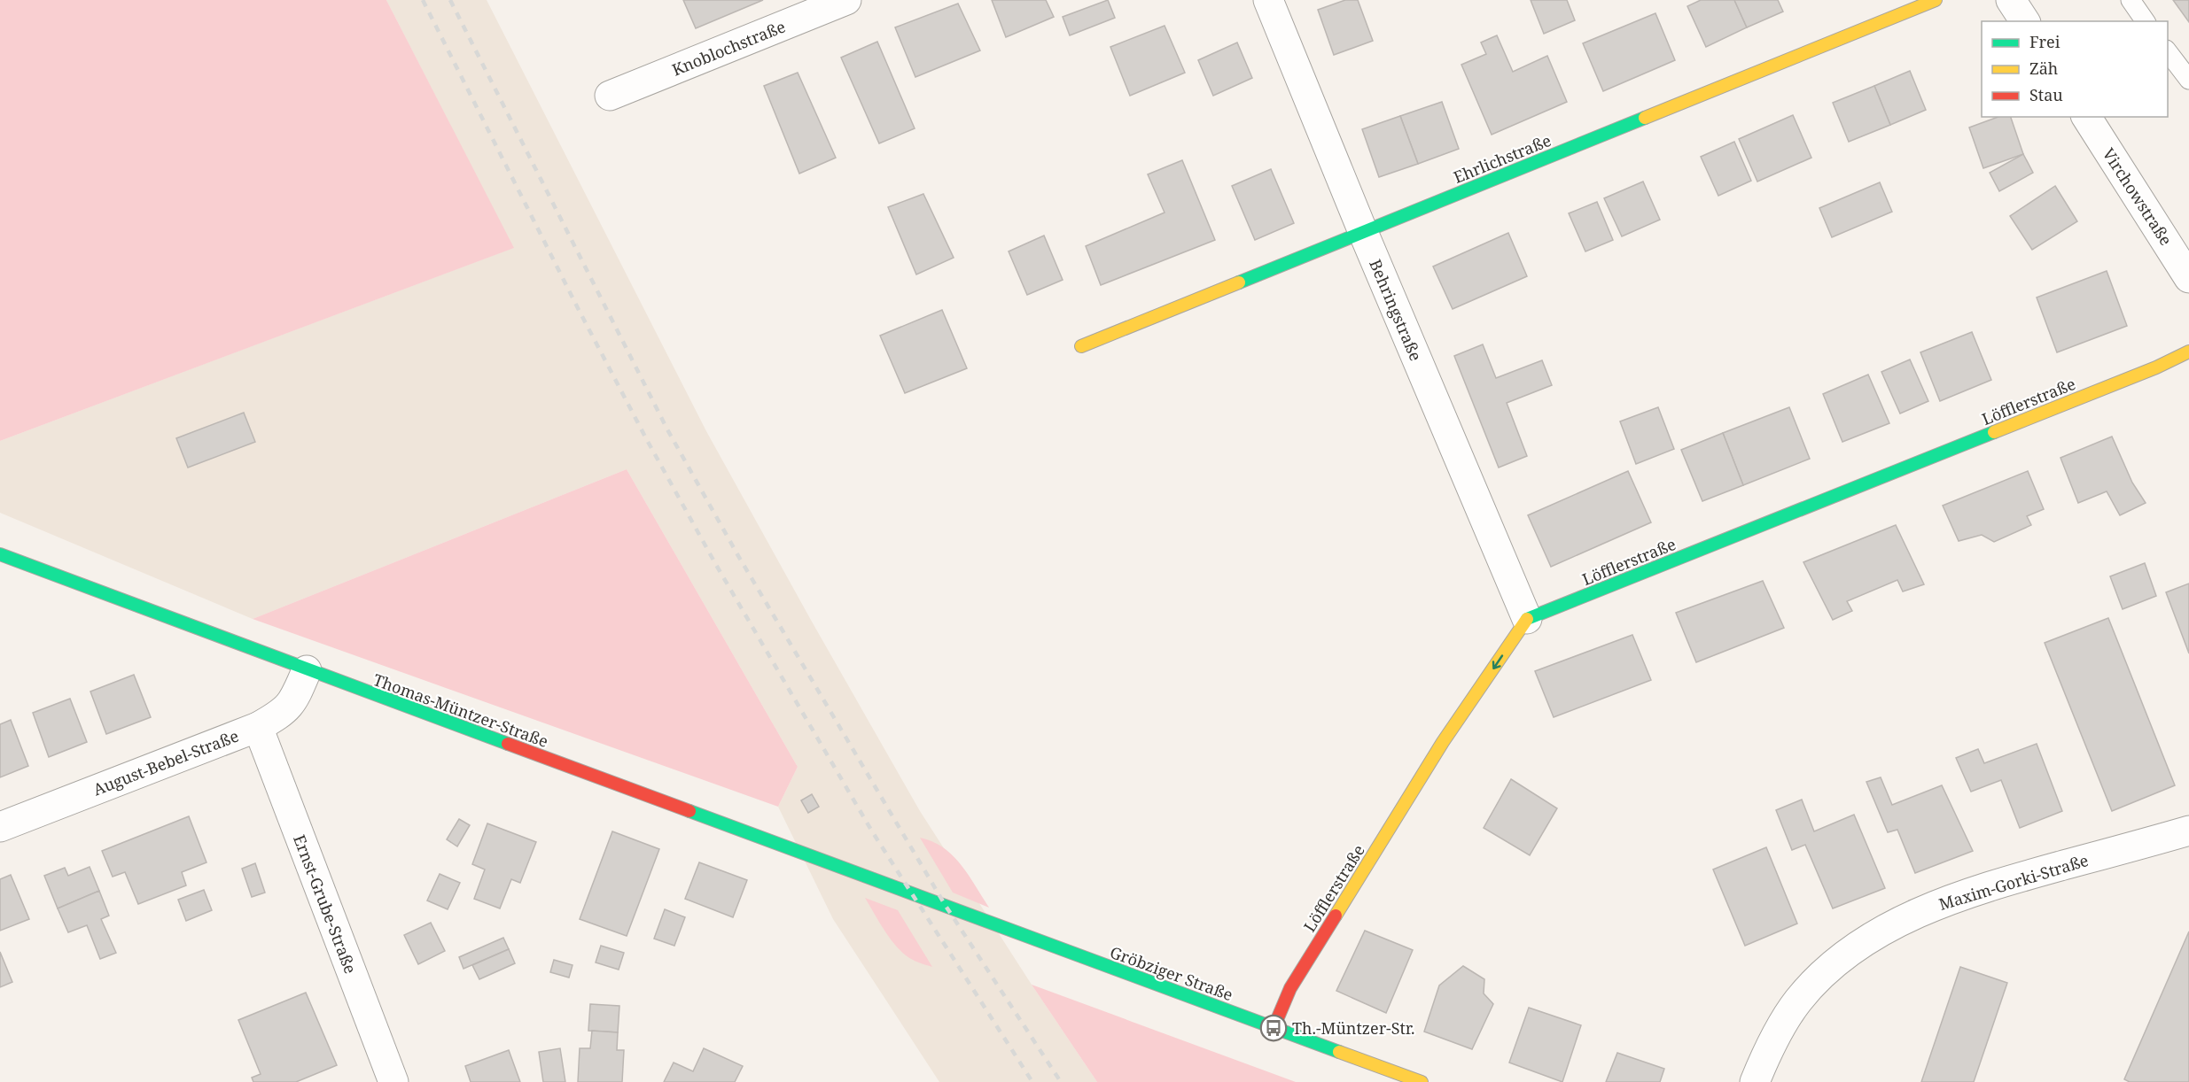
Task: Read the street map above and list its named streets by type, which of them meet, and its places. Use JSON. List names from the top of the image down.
{
  "streets": {
    "street": [
      "Knoblochstraße",
      "Ehrlichstraße",
      "Virchowstraße",
      "Behringstraße",
      "Löfflerstraße",
      "Thomas-Müntzer-Straße",
      "August-Bebel-Straße",
      "Maxim-Gorki-Straße",
      "Ernst-Grube-Straße",
      "Gröbziger Straße"
    ]
  },
  "crossings": [
    ["Ehrlichstraße", "Behringstraße"],
    ["Behringstraße", "Löfflerstraße"],
    ["Löfflerstraße", "Gröbziger Straße"],
    ["Thomas-Müntzer-Straße", "August-Bebel-Straße"],
    ["Thomas-Müntzer-Straße", "Gröbziger Straße"],
    ["August-Bebel-Straße", "Ernst-Grube-Straße"]
  ],
  "one_way": ["Löfflerstraße"],
  "places": {
    "bus stop": ["Th.-Müntzer-Str."]
  },
  "legend": ["Frei", "Zäh", "Stau"]
}
